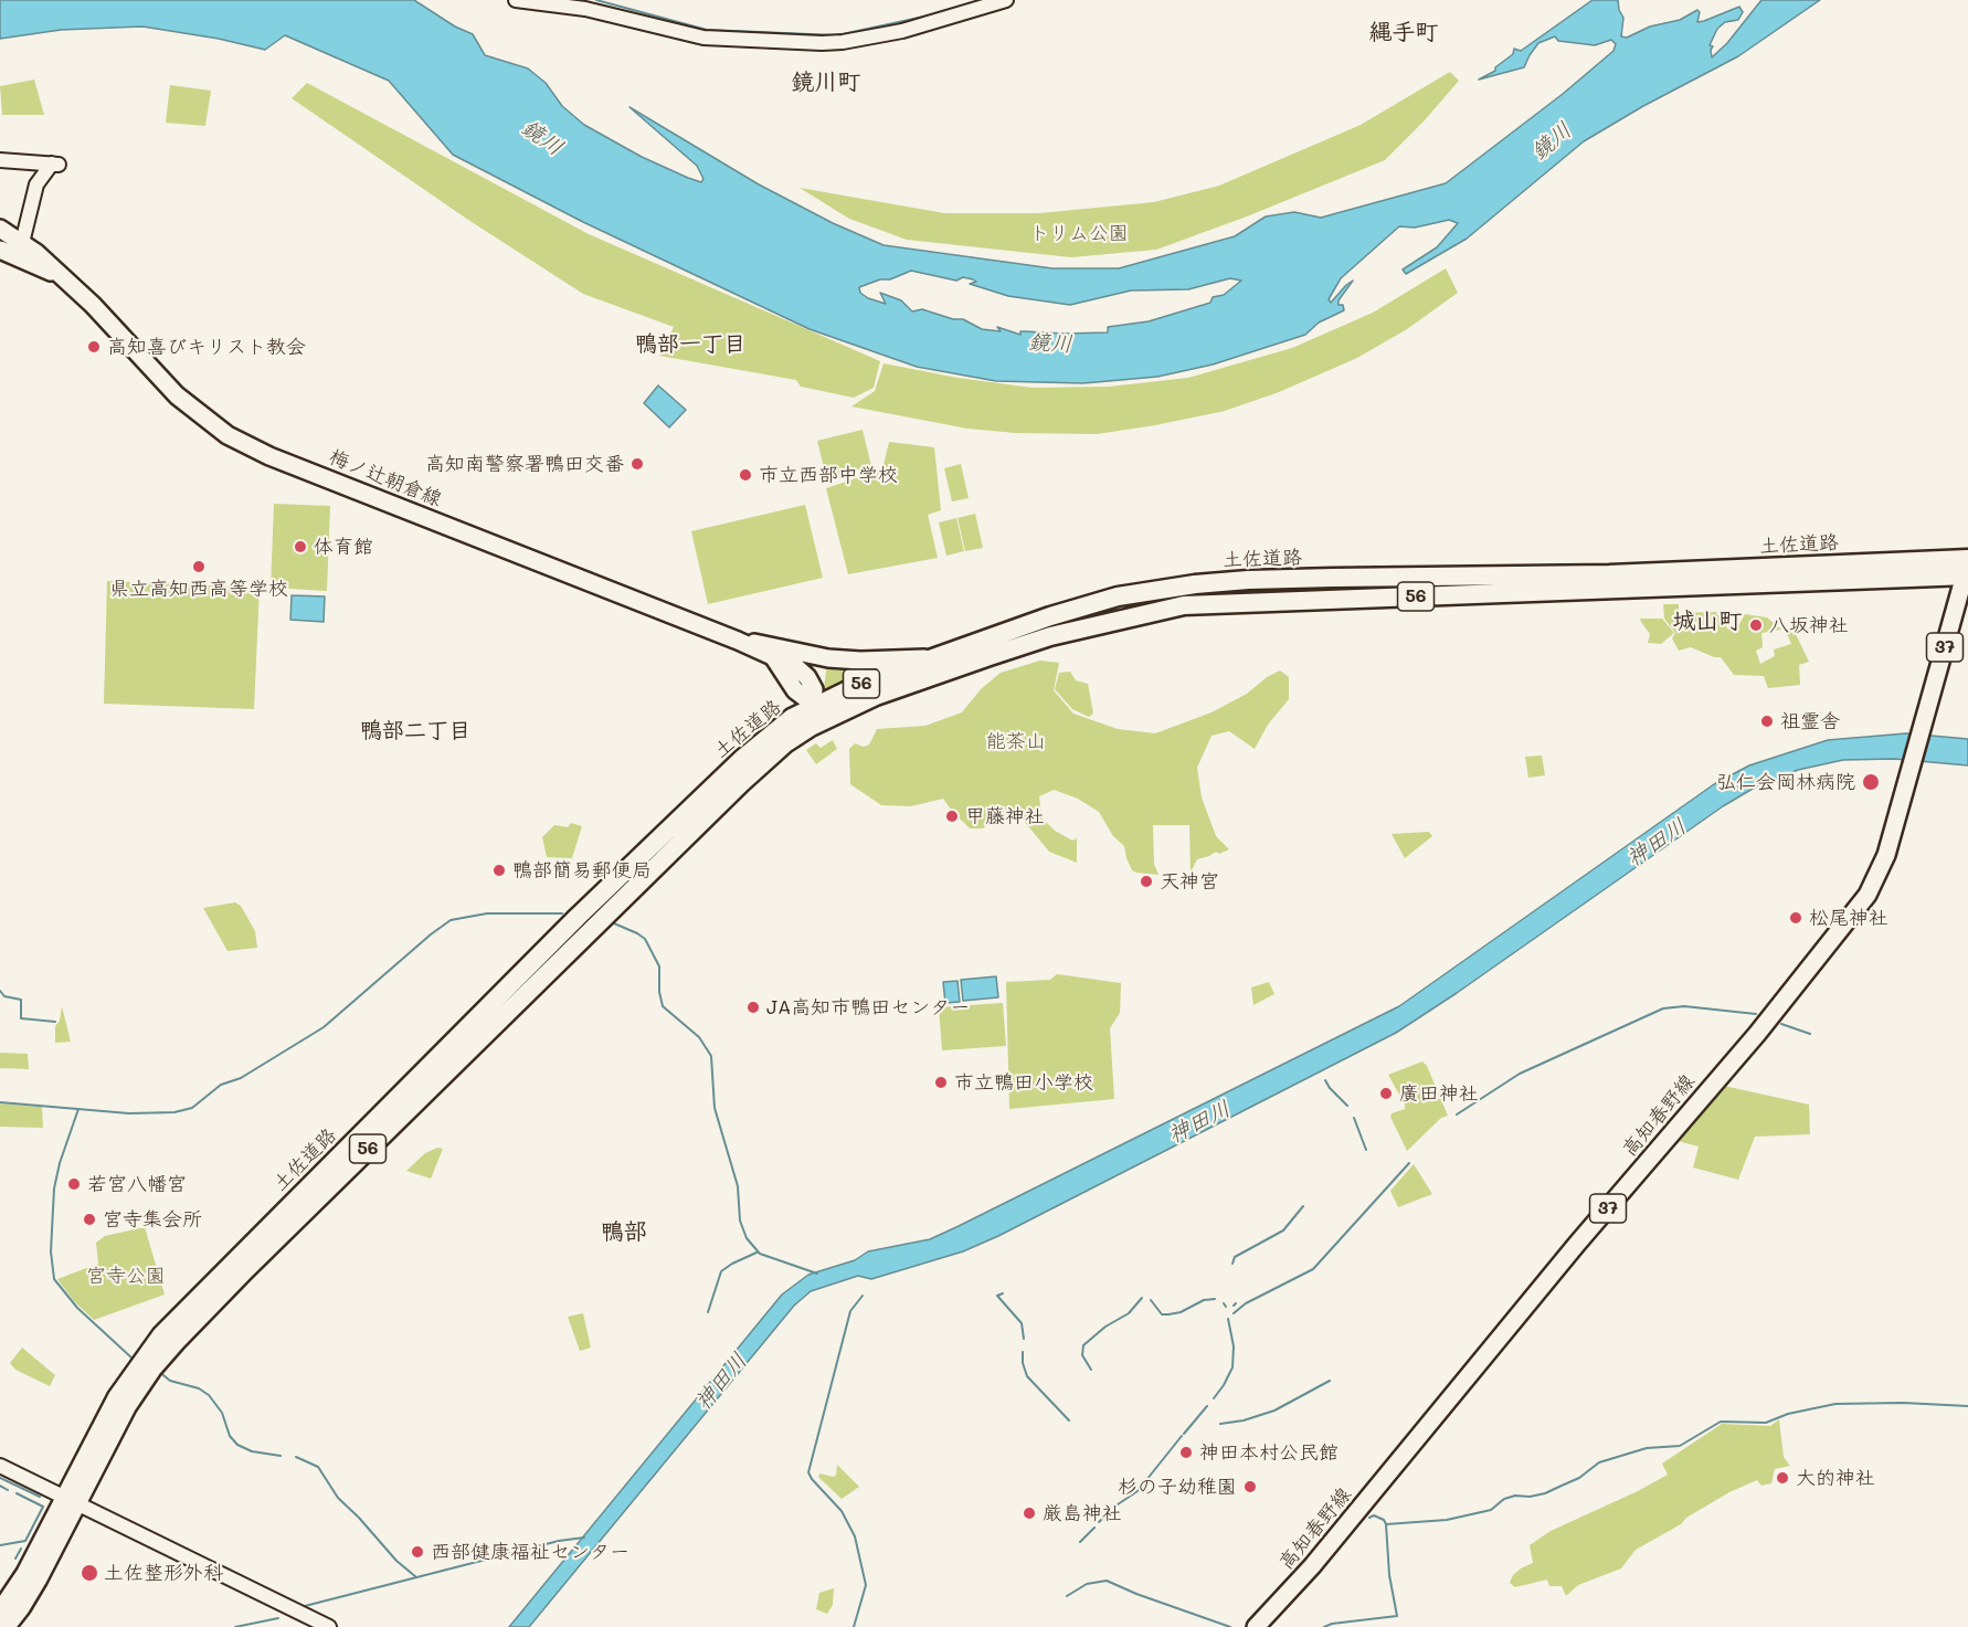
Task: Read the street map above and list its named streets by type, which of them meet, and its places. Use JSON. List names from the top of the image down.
{
  "streets": {
    "highway": ["土佐道路", "56"],
    "main road": ["梅ノ辻朝倉線", "37", "高知春野線"]
  },
  "crossings": [
    ["梅ノ辻朝倉線", "土佐道路"],
    ["土佐道路", "高知春野線"]
  ],
  "districts": [
    "縄手町",
    "鏡川町",
    "鴨部一丁目",
    "城山町",
    "鴨部二丁目",
    "鴨部"
  ],
  "water": ["鏡川", "神田川"],
  "parks": ["トリム公園", "能茶山", "宮寺公園"],
  "places": [
    "高知喜びキリスト教会",
    "高知南警察署鴨田交番",
    "市立西部中学校",
    "体育館",
    "県立高知西高等学校",
    "八坂神社",
    "祖霊舎",
    "弘仁会岡林病院",
    "甲藤神社",
    "鴨部簡易郵便局",
    "天神宮",
    "松尾神社",
    "JA高知市鴨田センター",
    "市立鴨田小学校",
    "廣田神社",
    "若宮八幡宮",
    "宮寺集会所",
    "神田本村公民館",
    "大的神社",
    "杉の子幼稚園",
    "厳島神社",
    "西部健康福祉センター",
    "土佐整形外科"
  ]
}
